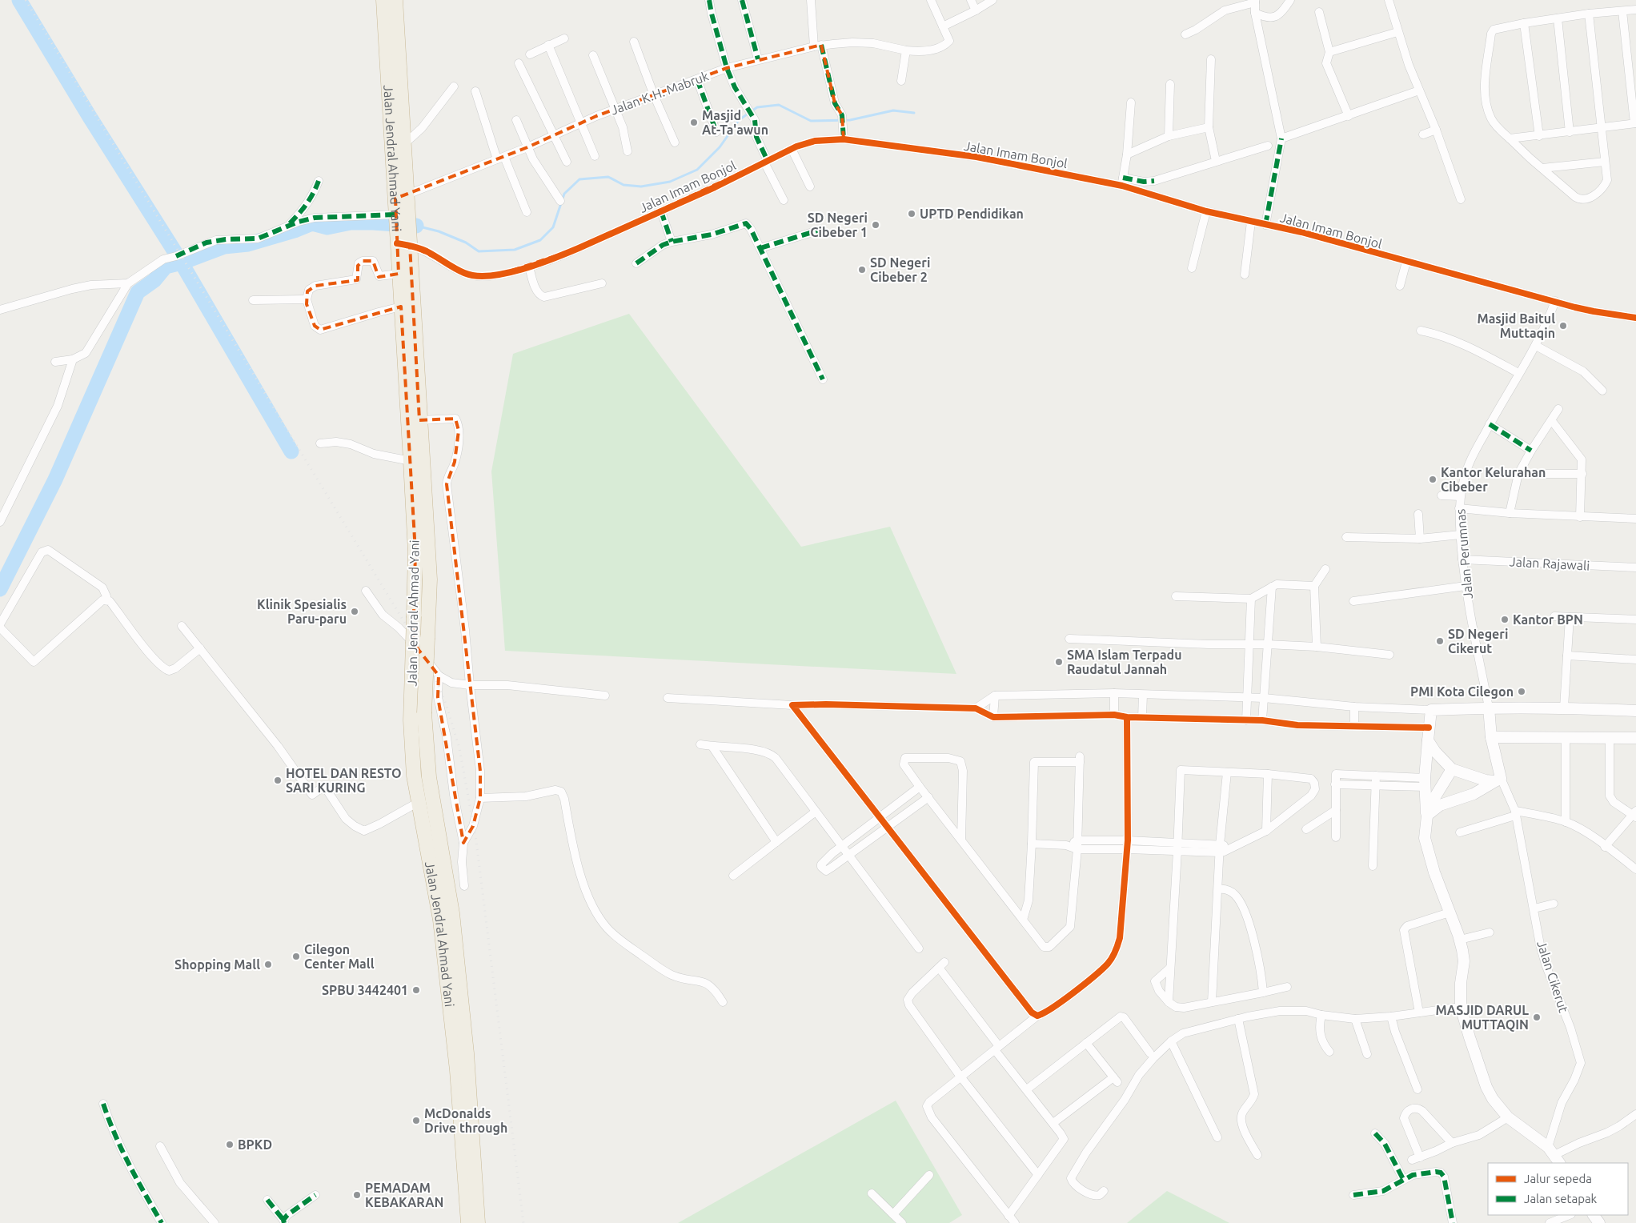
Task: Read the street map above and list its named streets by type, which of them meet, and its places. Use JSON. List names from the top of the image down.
{
  "streets": {
    "highway": ["Jalan Jendral Ahmad Yani"],
    "street": [
      "Jalan K.H. Mabruk",
      "Jalan Imam Bonjol",
      "Jalan Perumnas",
      "Jalan Rajawali",
      "Jalan Cikerut"
    ]
  },
  "crossings": [
    ["Jalan K.H. Mabruk", "Jalan Jendral Ahmad Yani"],
    ["Jalan Imam Bonjol", "Jalan Jendral Ahmad Yani"],
    ["Jalan Imam Bonjol", "Jalan Perumnas"],
    ["Jalan Perumnas", "Jalan Rajawali"]
  ],
  "places": [
    "Masjid At-Ta'awun",
    "UPTD Pendidikan",
    "SD Negeri Cibeber 1",
    "SD Negeri Cibeber 2",
    "Masjid Baitul Muttaqin",
    "Kantor Kelurahan Cibeber",
    "Klinik Spesialis Paru-paru",
    "Kantor BPN",
    "SD Negeri Cikerut",
    "SMA Islam Terpadu Raudatul Jannah",
    "PMI Kota Cilegon",
    "HOTEL DAN RESTO SARI KURING",
    "Cilegon Center Mall",
    "Shopping Mall",
    "SPBU 3442401",
    "MASJID DARUL MUTTAQIN",
    "McDonalds Drive through",
    "BPKD",
    "PEMADAM KEBAKARAN"
  ],
  "legend": ["Jalur sepeda", "Jalan setapak"]
}
